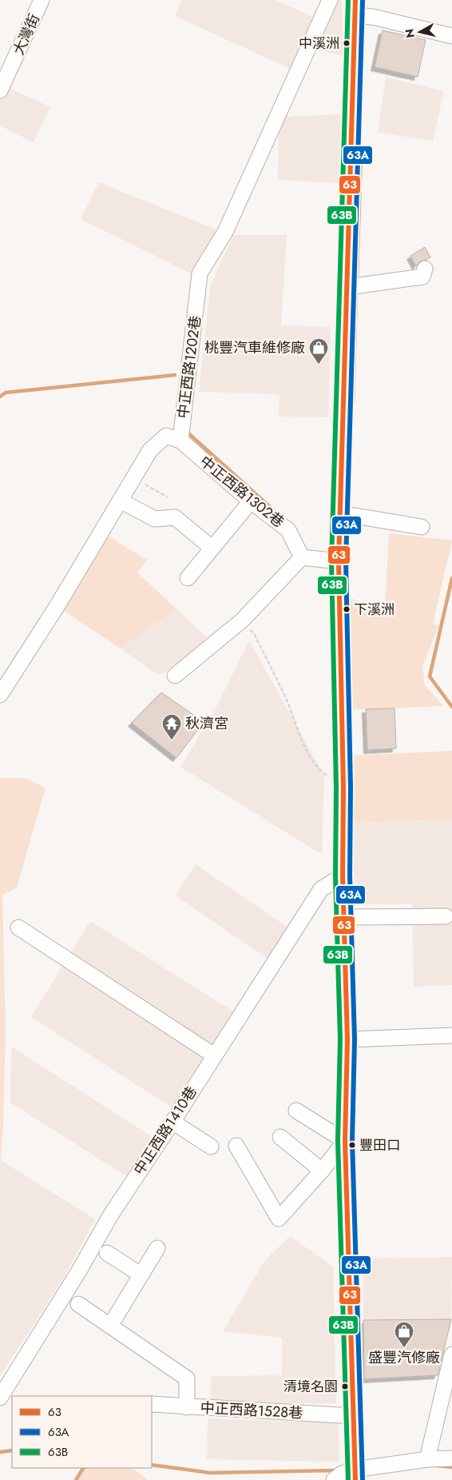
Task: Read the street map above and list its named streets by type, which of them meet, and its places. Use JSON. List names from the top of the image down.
{
  "streets": {
    "street": [
      "大灣街",
      "中正西路1202巷",
      "中正西路1302巷",
      "中正西路1410巷",
      "中正西路1528巷"
    ]
  },
  "crossings": [
    ["中正西路1202巷", "中正西路1302巷"]
  ],
  "places": {
    "other": [
      "中溪洲",
      "下溪洲",
      "豐田口",
      "清境名園"
    ],
    "shop": ["桃豐汽車維修廠", "盛豐汽修廠"],
    "temple": ["秋濟宮"]
  },
  "lines": ["transit line 63", "transit line 63A", "transit line 63B"],
  "legend": ["63", "63A", "63B"],
  "north": "left"
}
